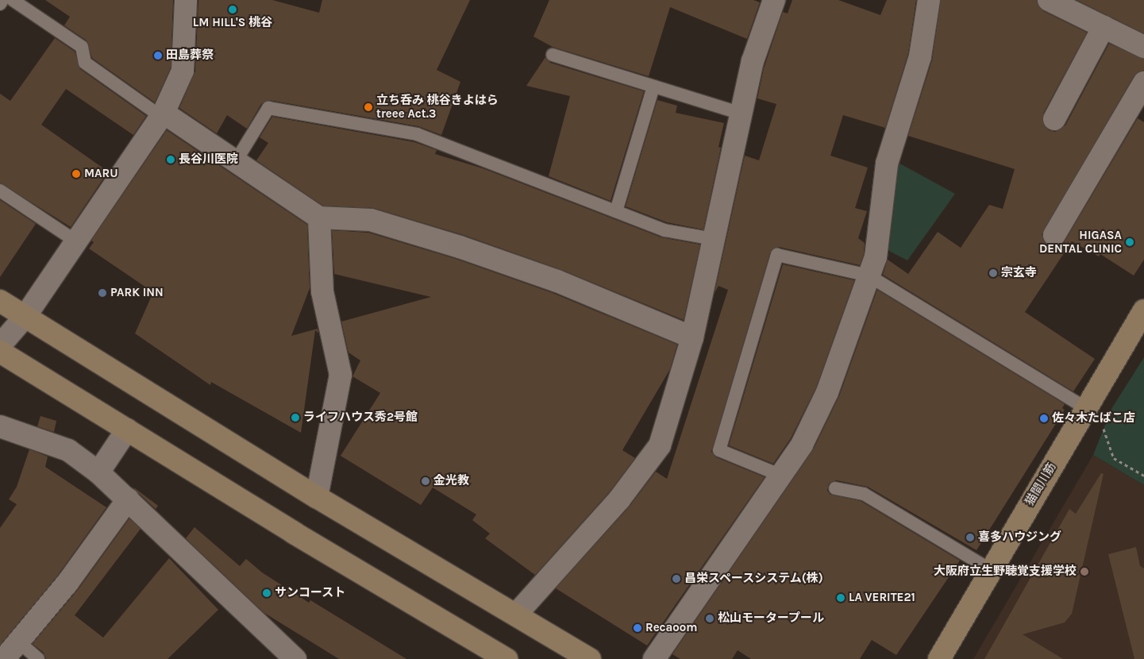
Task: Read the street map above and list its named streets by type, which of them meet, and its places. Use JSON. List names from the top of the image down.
{
  "streets": {
    "street": ["猫間川筋"]
  },
  "places": [
    "LM HILL'S 桃谷",
    "田島葬祭",
    "立ち呑み 桃谷きよはら treee Act.3",
    "長谷川医院",
    "MARU",
    "HIGASA DENTAL CLINIC",
    "宗玄寺",
    "PARK INN",
    "ライフハウス秀2号館",
    "佐々木たばこ店",
    "金光教",
    "喜多ハウジング",
    "大阪府立生野聴覚支援学校",
    "昌栄スペースシステム(株)",
    "サンコースト",
    "LA VERITE21",
    "松山モータープール",
    "Recaoom"
  ]
}
